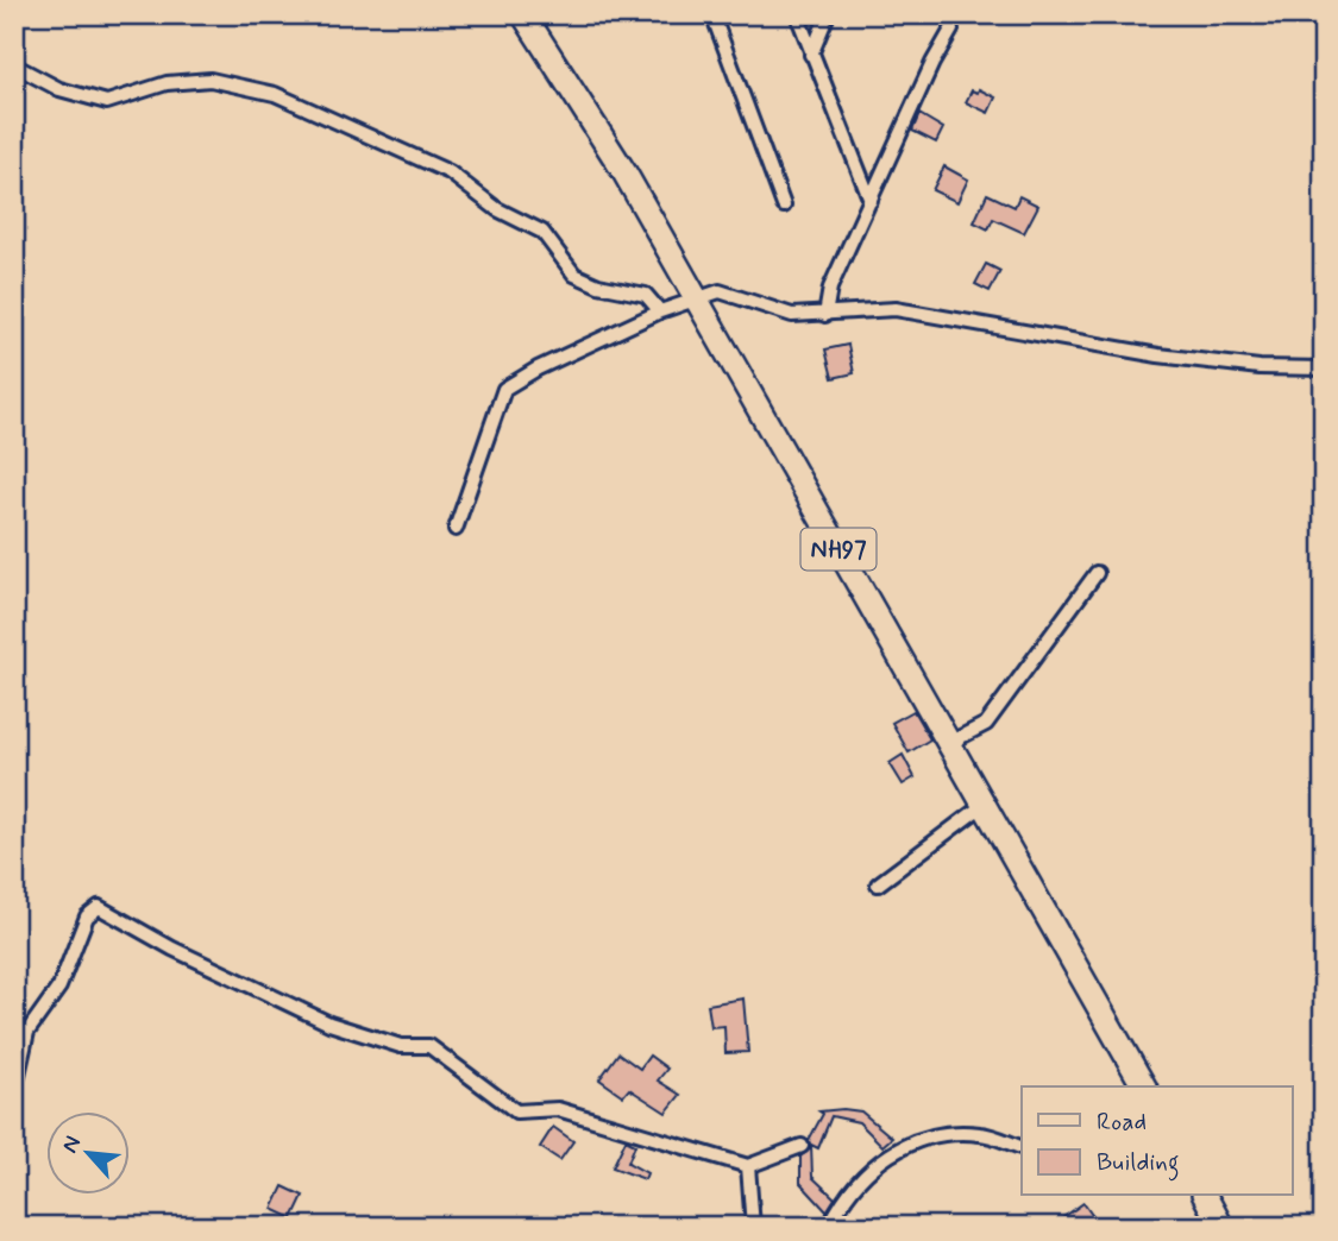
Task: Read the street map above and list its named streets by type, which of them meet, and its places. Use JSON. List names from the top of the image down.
{
  "streets": {
    "highway": ["NH97"]
  },
  "legend": ["Road", "Building"],
  "north": "top left"
}
